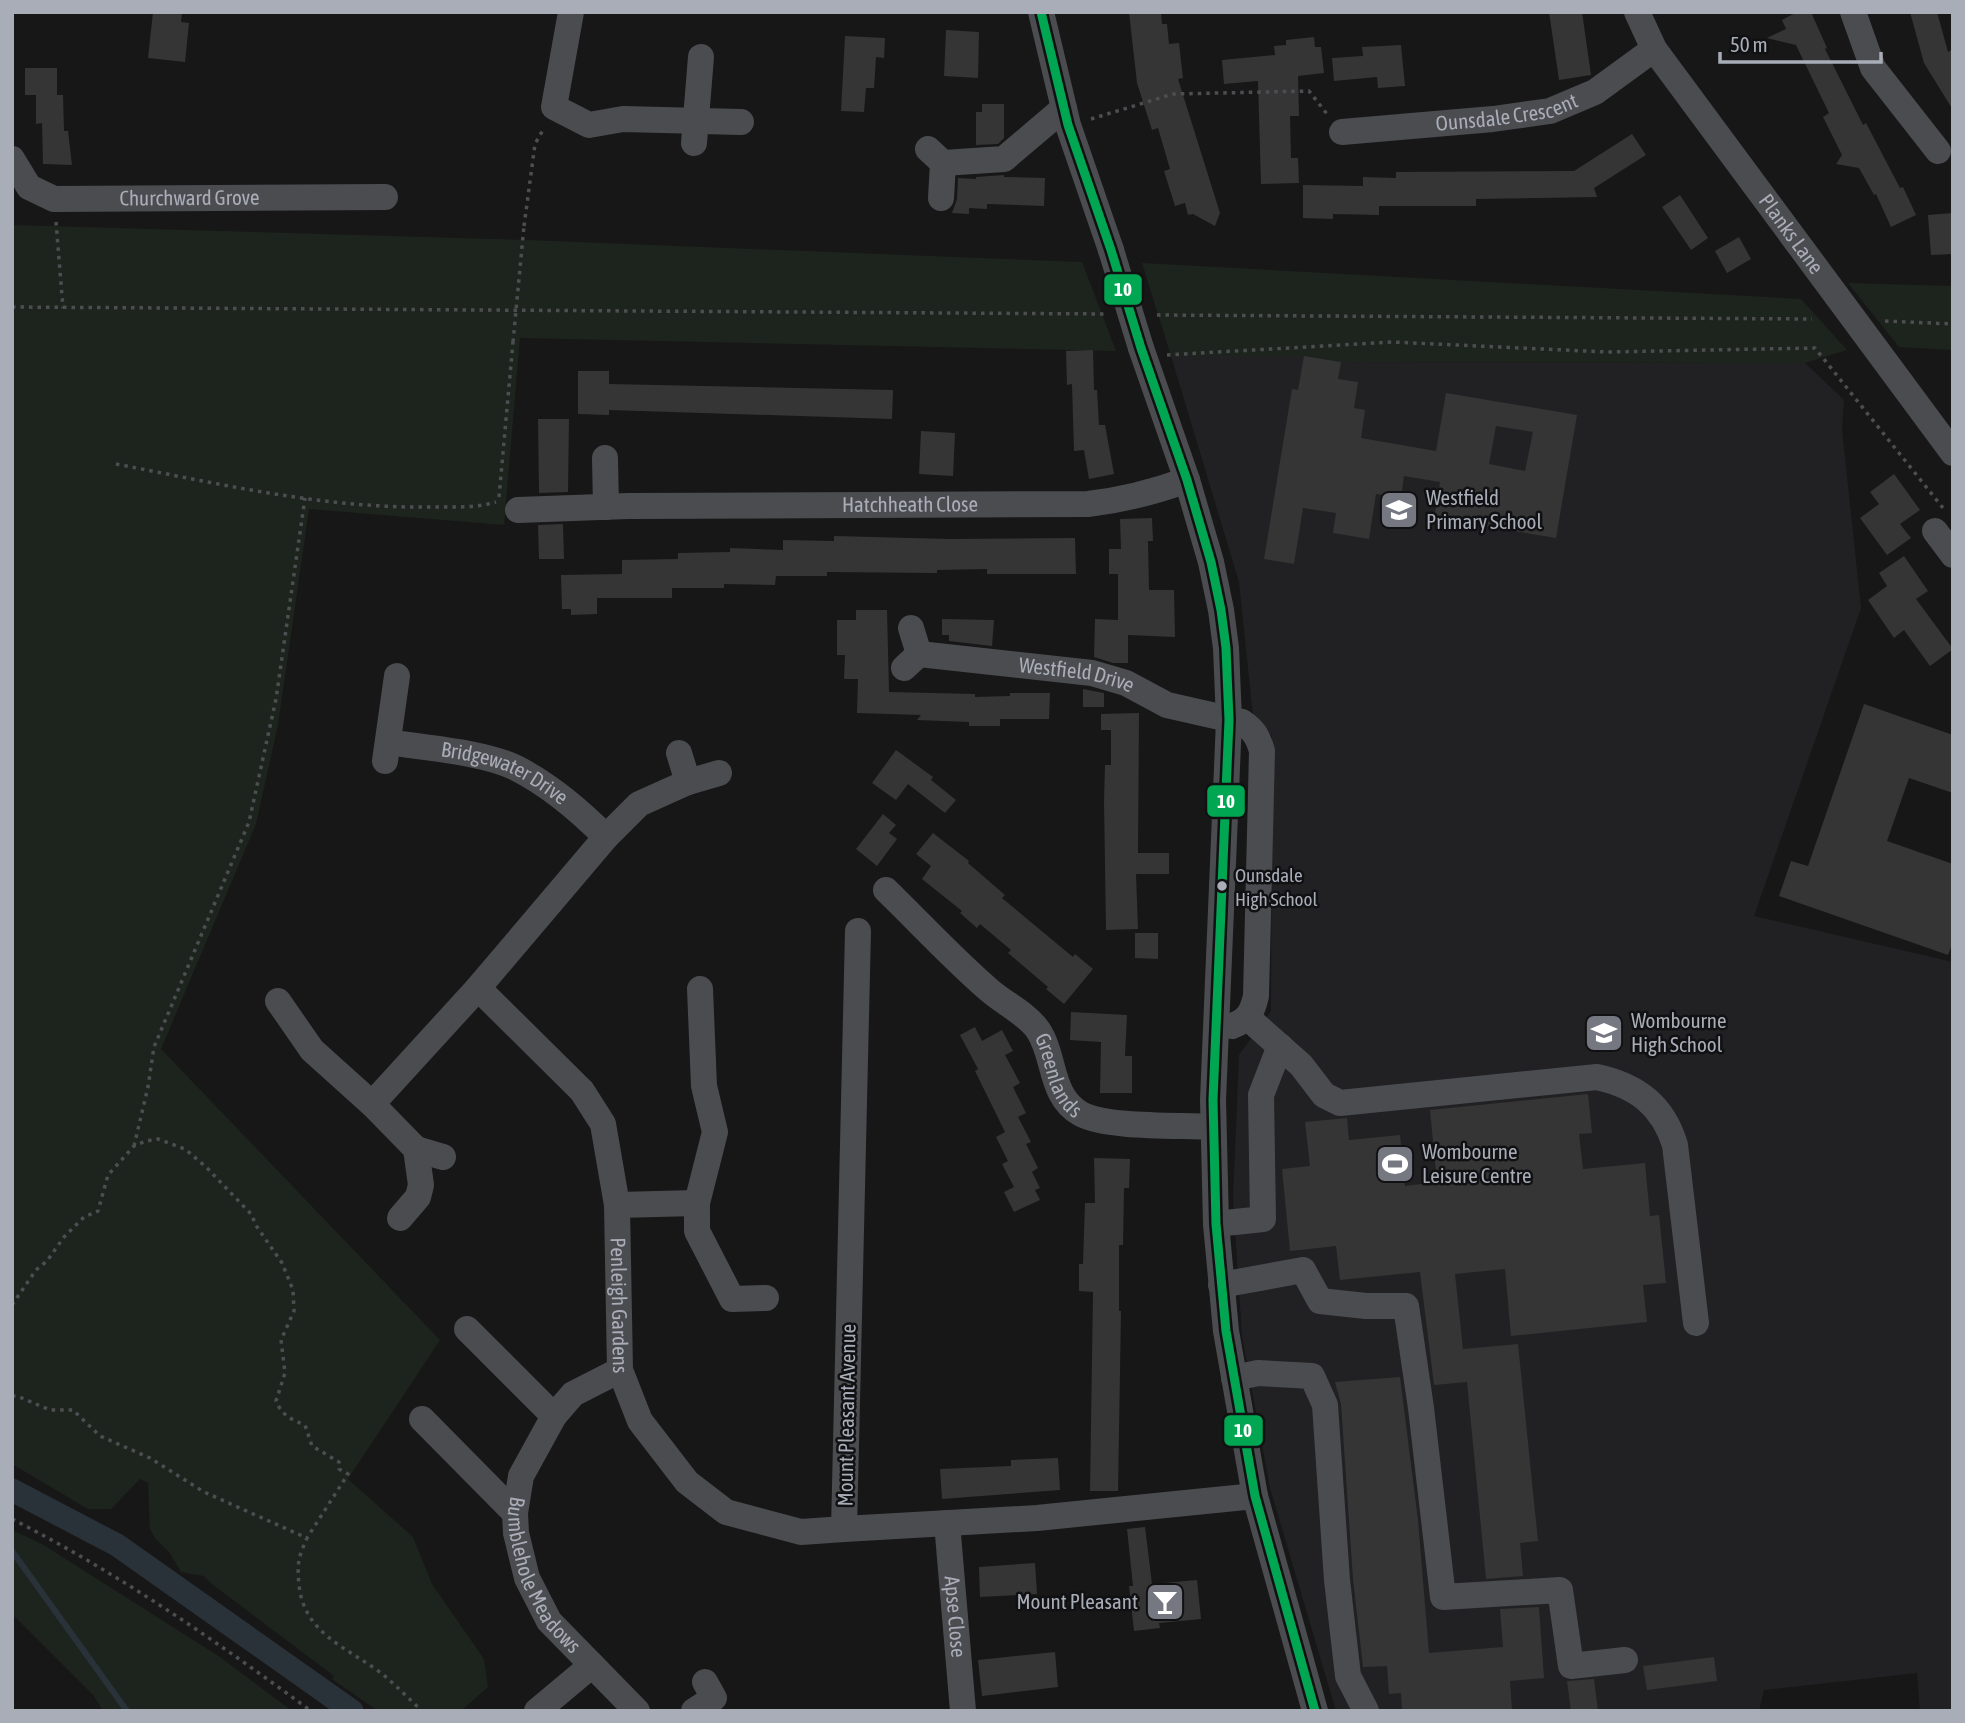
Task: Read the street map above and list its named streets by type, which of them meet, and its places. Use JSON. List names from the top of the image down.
{
  "streets": {
    "street": [
      "Ounsdale Crescent",
      "Churchward Grove",
      "Planks Lane",
      "Hatchheath Close",
      "Westfield Drive",
      "Bridgewater Drive",
      "Greenlands",
      "Penleigh Gardens",
      "Mount Pleasant Avenue",
      "Bumblehole Meadows",
      "Apse Close"
    ]
  },
  "crossings": [
    ["Ounsdale Crescent", "Planks Lane"],
    ["Penleigh Gardens", "Mount Pleasant Avenue"],
    ["Penleigh Gardens", "Bumblehole Meadows"],
    ["Mount Pleasant Avenue", "Apse Close"]
  ],
  "places": {
    "school or university": ["Westfield Primary School", "Wombourne High School"],
    "other": ["Ounsdale High School"],
    "sports": ["Wombourne Leisure Centre"],
    "bar": ["Mount Pleasant"]
  },
  "lines": ["transit line 10"],
  "scale_bar": "50 m"
}
